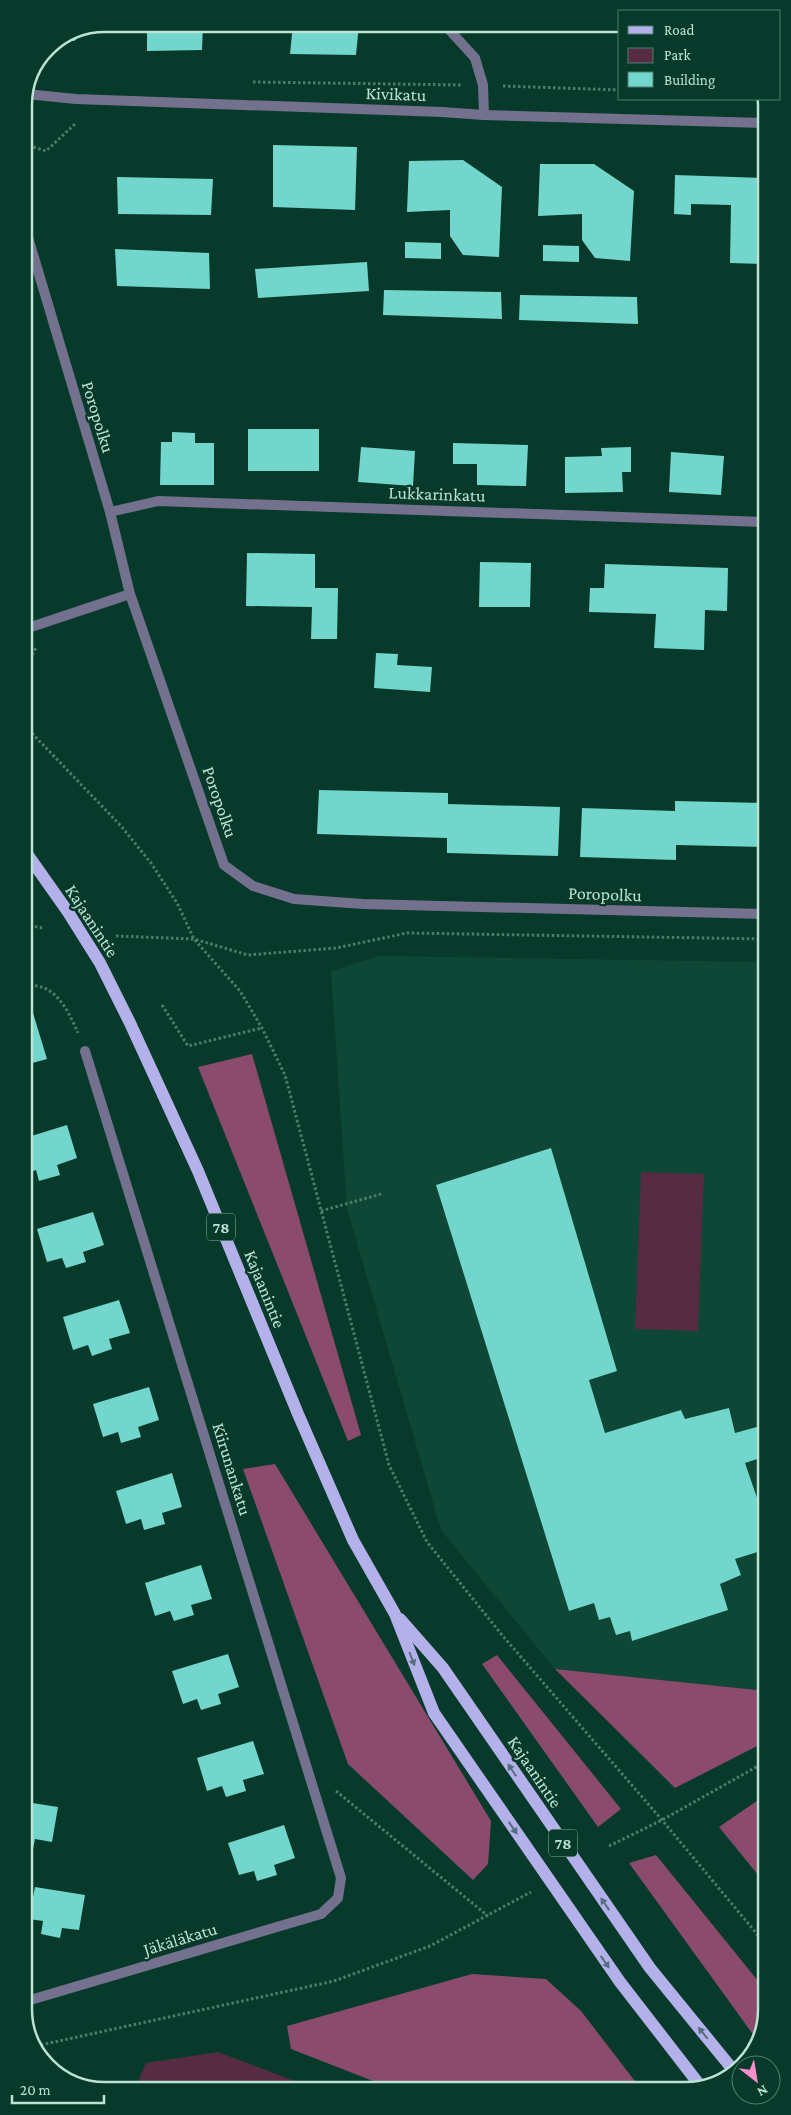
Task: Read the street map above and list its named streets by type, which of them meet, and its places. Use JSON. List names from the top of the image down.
{
  "streets": {
    "main road": ["Kajaanintie", "78"],
    "street": [
      "Kivikatu",
      "Poropolku",
      "Lukkarinkatu",
      "Kiirunankatu",
      "Jäkäläkatu"
    ]
  },
  "crossings": [
    ["Poropolku", "Lukkarinkatu"],
    ["Kiirunankatu", "Jäkäläkatu"]
  ],
  "legend": ["Road", "Park", "Building"],
  "scale_bar": "20 m",
  "north": "bottom right"
}
